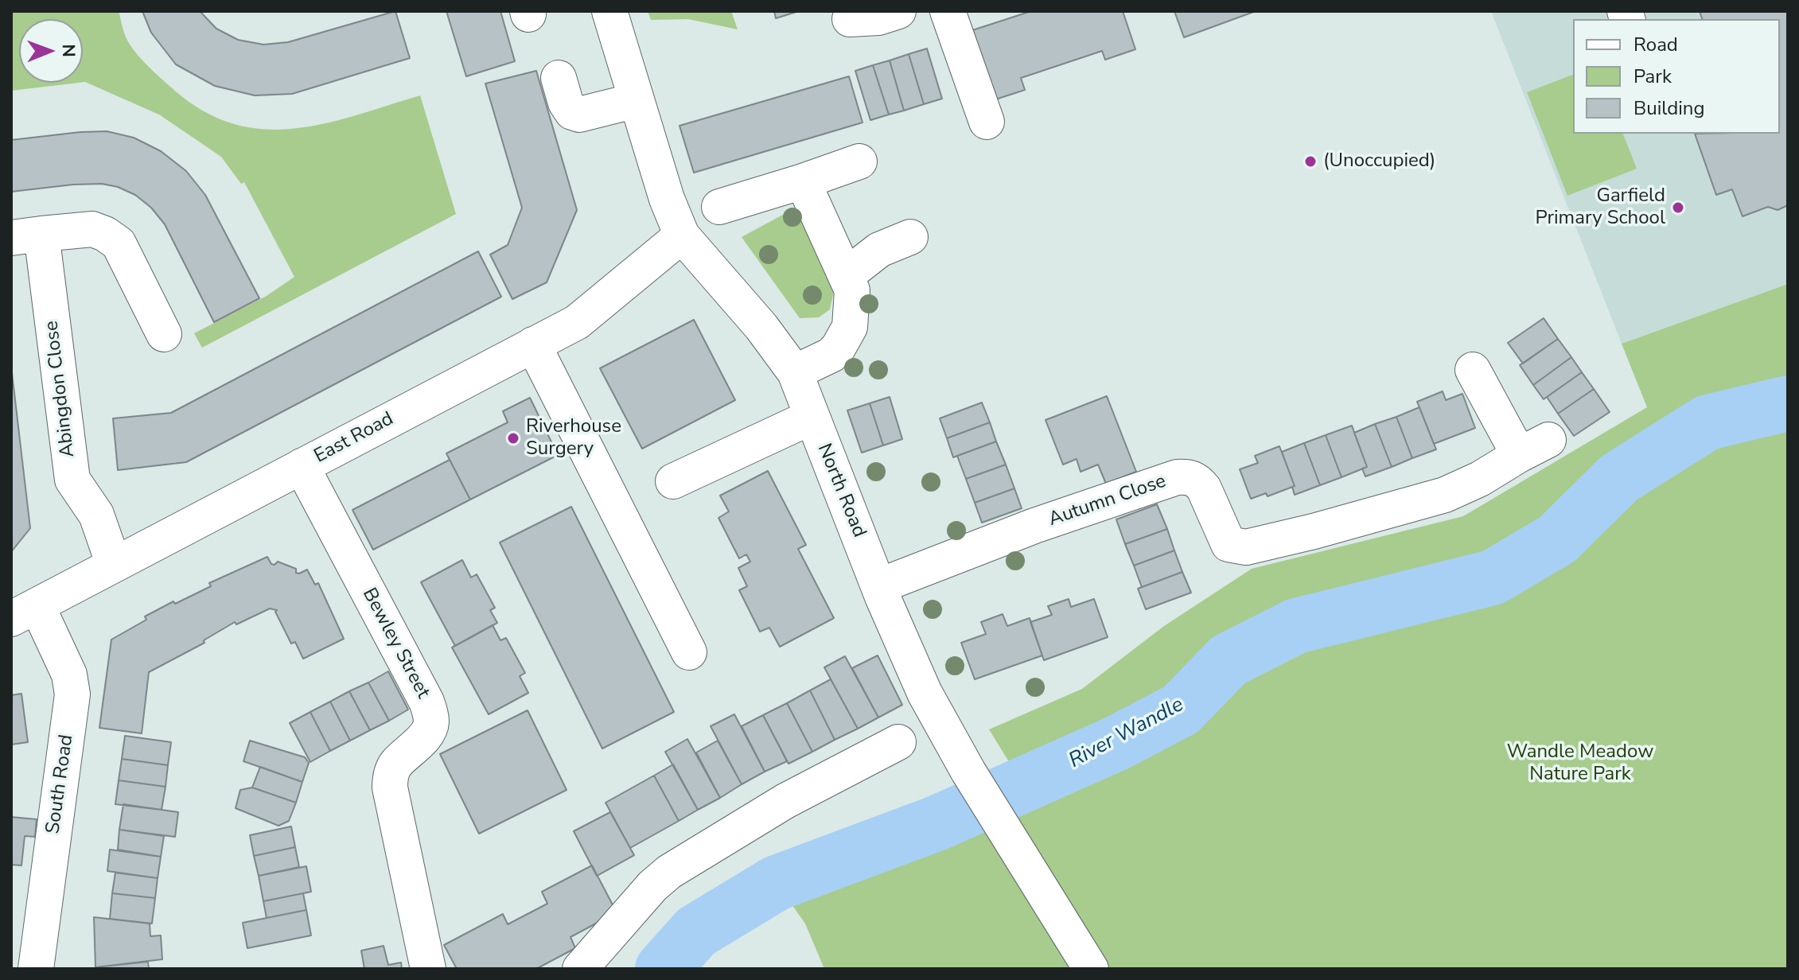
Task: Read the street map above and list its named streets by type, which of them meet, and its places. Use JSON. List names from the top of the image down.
{
  "streets": {
    "street": [
      "Abingdon Close",
      "East Road",
      "North Road",
      "Autumn Close",
      "Bewley Street",
      "South Road"
    ]
  },
  "crossings": [
    ["Abingdon Close", "East Road"],
    ["East Road", "North Road"],
    ["East Road", "Bewley Street"],
    ["East Road", "South Road"],
    ["North Road", "Autumn Close"]
  ],
  "water": ["River Wandle"],
  "parks": ["Wandle Meadow Nature Park"],
  "places": ["(Unoccupied)", "Garfield Primary School", "Riverhouse Surgery"],
  "legend": ["Road", "Park", "Building"],
  "north": "right"
}
